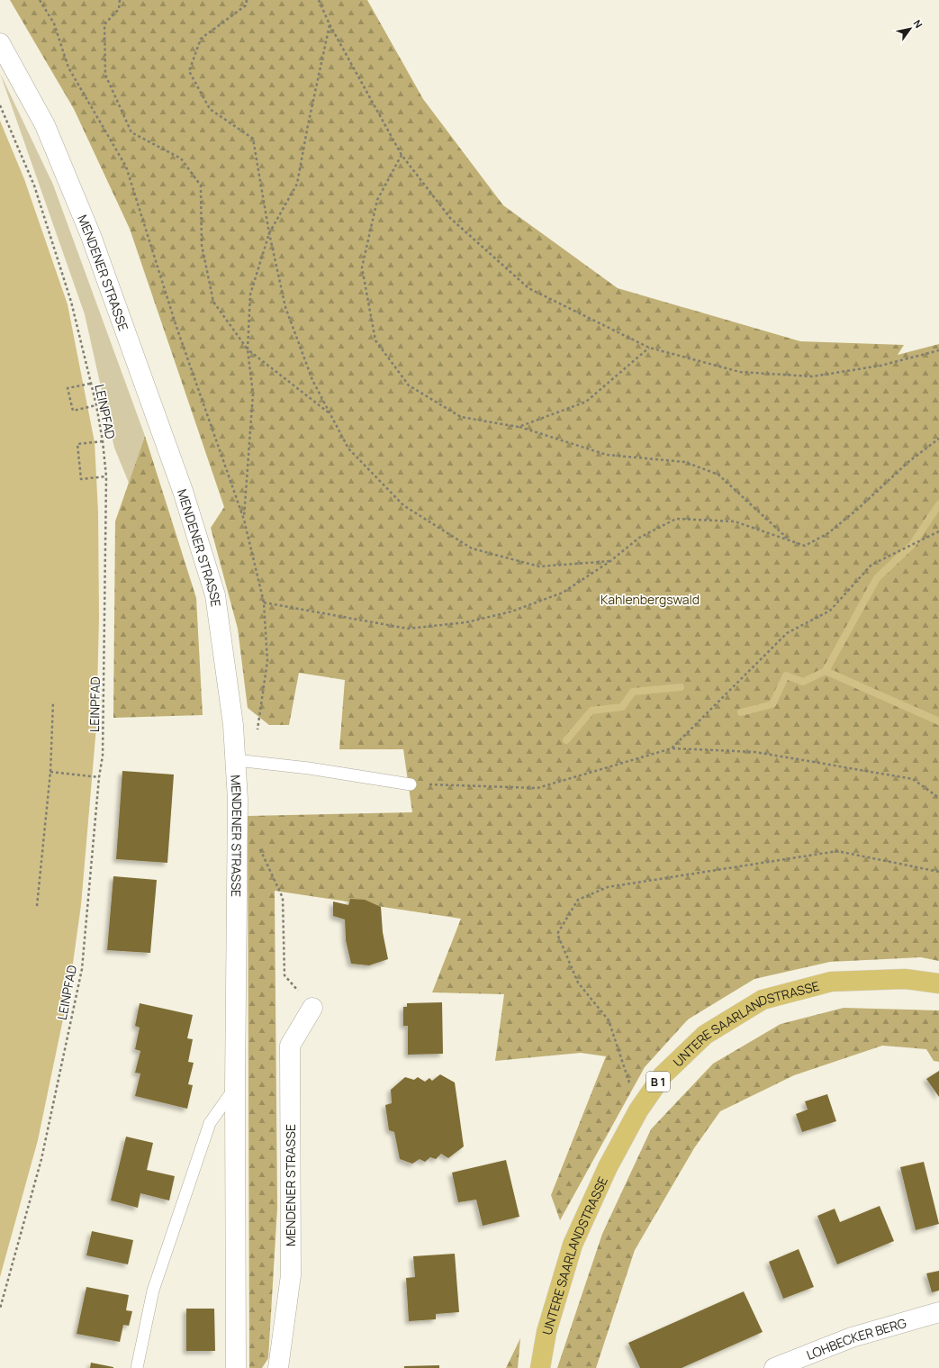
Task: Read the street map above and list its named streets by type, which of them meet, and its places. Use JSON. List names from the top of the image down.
{
  "streets": {
    "main road": ["UNTERE SAARLANDSTRASSE", "B 1"],
    "street": ["MENDENER STRASSE", "LOHBECKER BERG"],
    "path": ["LEINPFAD"]
  },
  "parks": ["Kahlenbergswald"],
  "north": "top right"
}
